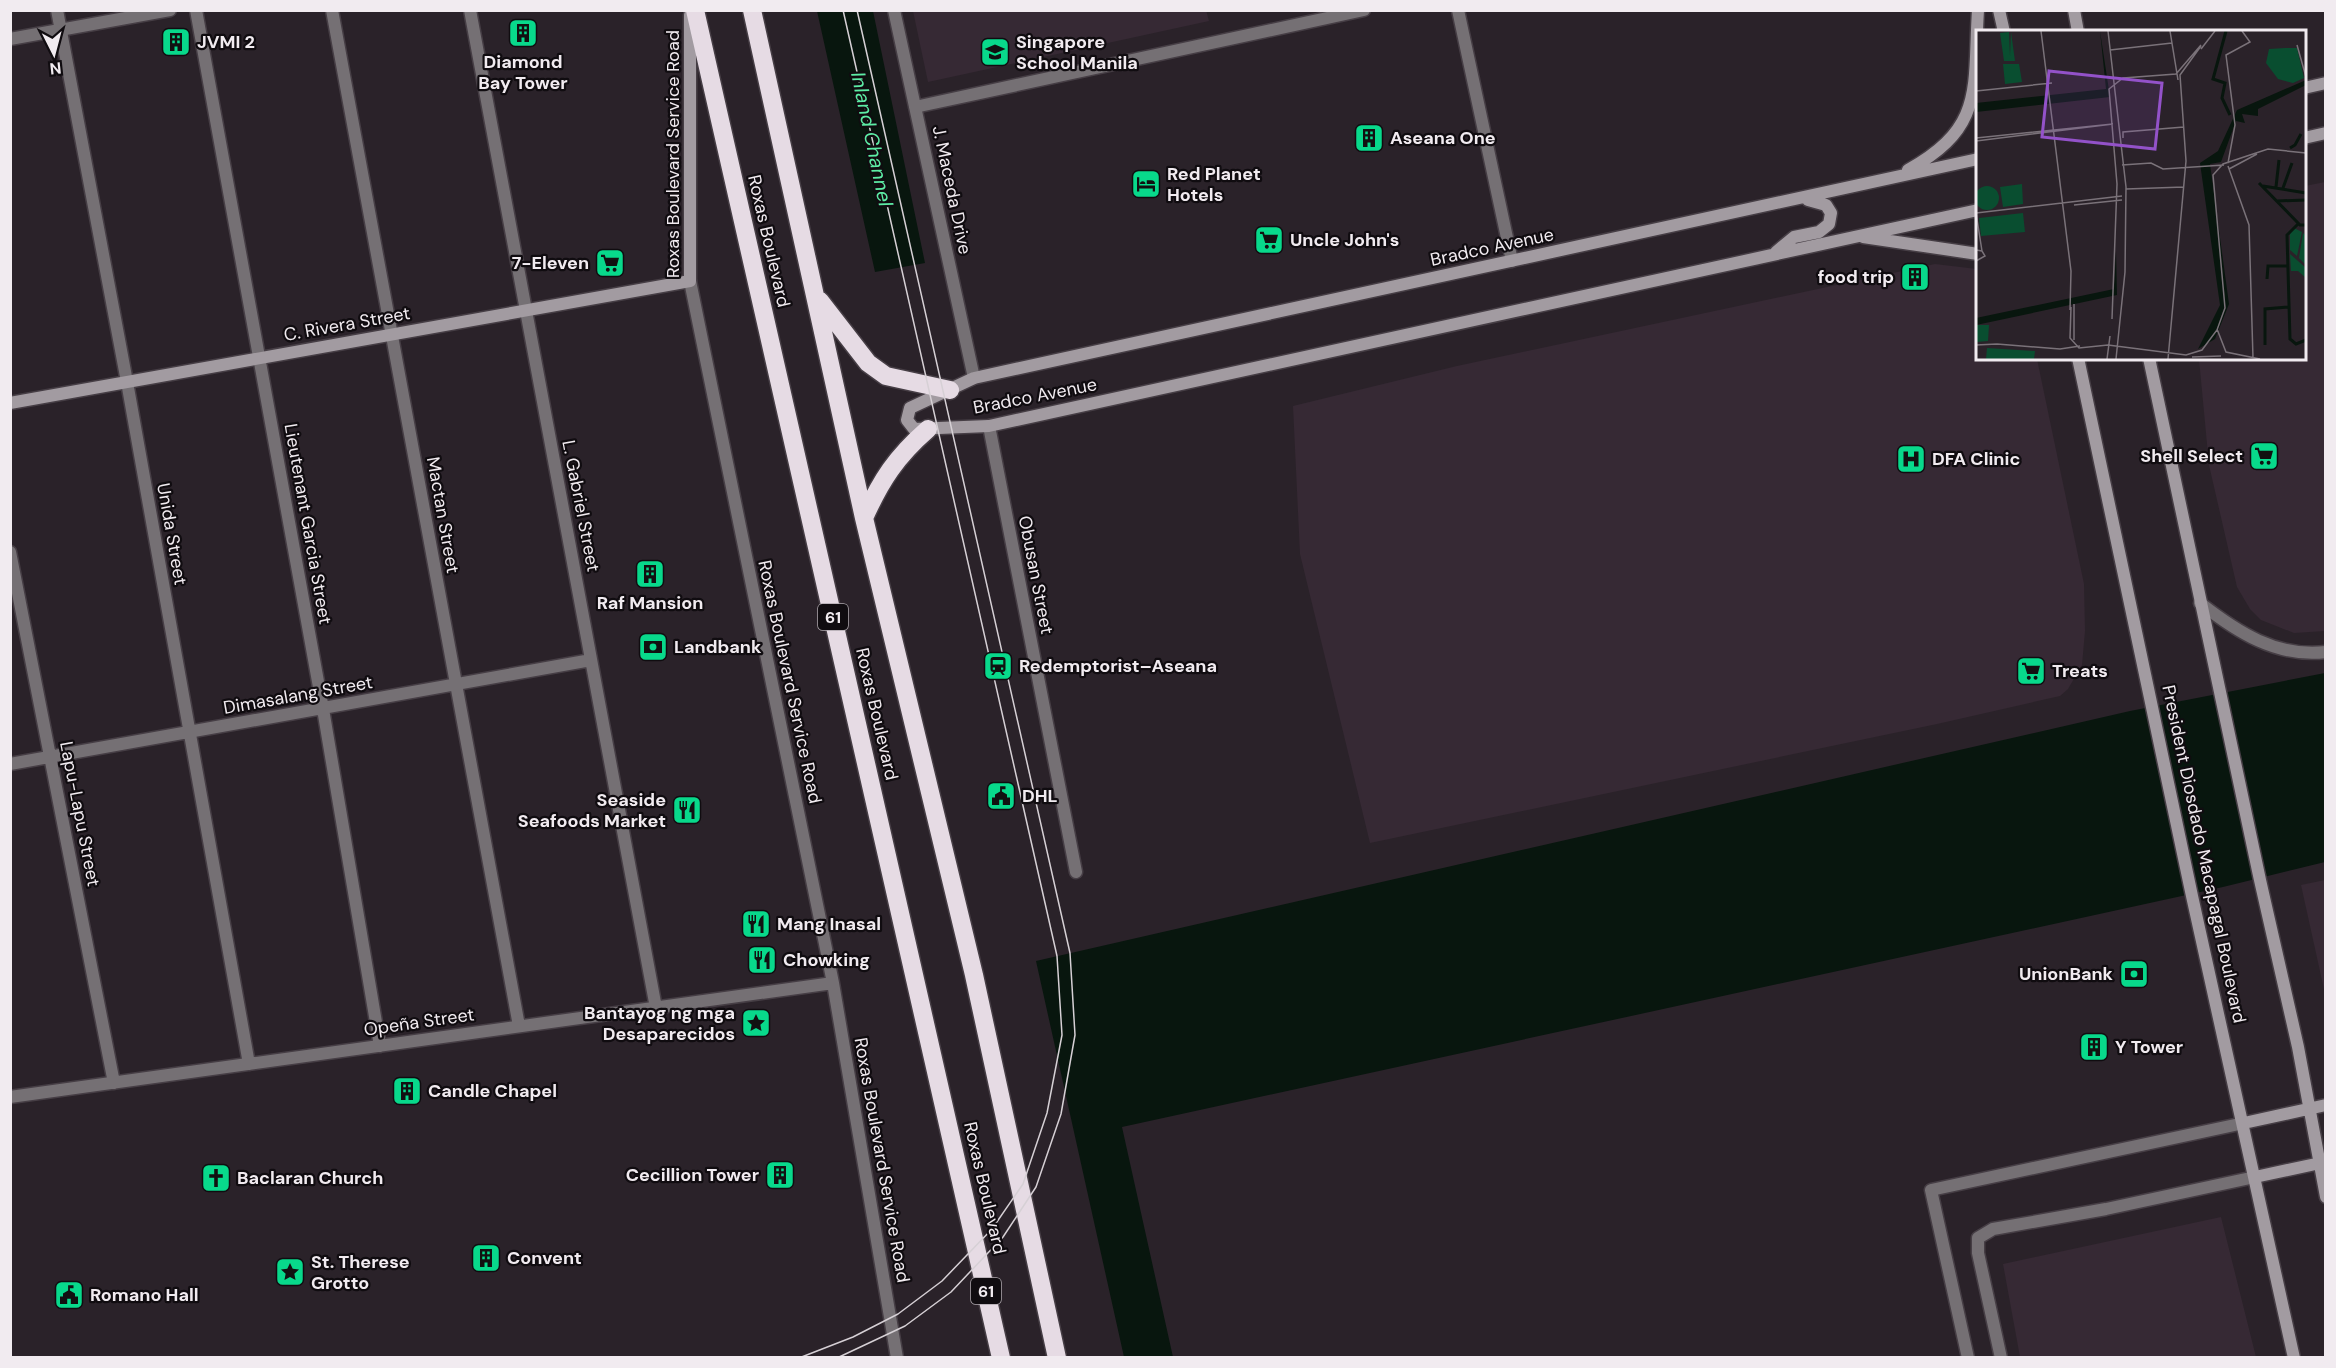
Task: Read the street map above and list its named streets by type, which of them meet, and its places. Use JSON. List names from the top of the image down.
{
  "streets": {
    "highway": ["Roxas Boulevard", "61"],
    "street": [
      "Roxas Boulevard Service Road",
      "J. Maceda Drive",
      "Bradco Avenue",
      "C. Rivera Street",
      "L. Gabriel Street",
      "Mactan Street",
      "Lieutenant Garcia Street",
      "Unida Street",
      "Obusan Street",
      "Dimasalang Street",
      "Lapu-Lapu Street",
      "President Diosdado Macapagal Boulevard",
      "Opeña Street"
    ]
  },
  "crossings": [
    ["Roxas Boulevard Service Road", "C. Rivera Street"],
    ["Roxas Boulevard Service Road", "Opeña Street"],
    ["J. Maceda Drive", "Bradco Avenue"],
    ["Bradco Avenue", "Obusan Street"],
    ["C. Rivera Street", "L. Gabriel Street"],
    ["C. Rivera Street", "Mactan Street"],
    ["C. Rivera Street", "Lieutenant Garcia Street"],
    ["C. Rivera Street", "Unida Street"],
    ["L. Gabriel Street", "Dimasalang Street"],
    ["L. Gabriel Street", "Opeña Street"],
    ["Mactan Street", "Dimasalang Street"],
    ["Mactan Street", "Opeña Street"],
    ["Lieutenant Garcia Street", "Dimasalang Street"],
    ["Lieutenant Garcia Street", "Opeña Street"],
    ["Unida Street", "Dimasalang Street"],
    ["Unida Street", "Opeña Street"],
    ["Dimasalang Street", "Lapu-Lapu Street"],
    ["Lapu-Lapu Street", "Opeña Street"]
  ],
  "water": ["Inland Channel"],
  "places": {
    "building": [
      "Diamond Bay Tower",
      "JVMI 2",
      "Aseana One",
      "food trip",
      "Raf Mansion",
      "Y Tower",
      "Candle Chapel",
      "Cecillion Tower",
      "Convent"
    ],
    "school or university": ["Singapore School Manila"],
    "hotel": ["Red Planet Hotels"],
    "supermarket": [
      "Uncle John's",
      "7-Eleven",
      "Shell Select",
      "Treats"
    ],
    "hospital": ["DFA Clinic"],
    "bank": ["Landbank", "UnionBank"],
    "station": ["Redemptorist–Aseana"],
    "public building": ["DHL", "Romano Hall"],
    "restaurant": ["Seaside Seafoods Market", "Mang Inasal", "Chowking"],
    "place": ["Bantayog ng mga Desaparecidos", "St. Therese Grotto"],
    "church": ["Baclaran Church"]
  },
  "north": "bottom"
}
